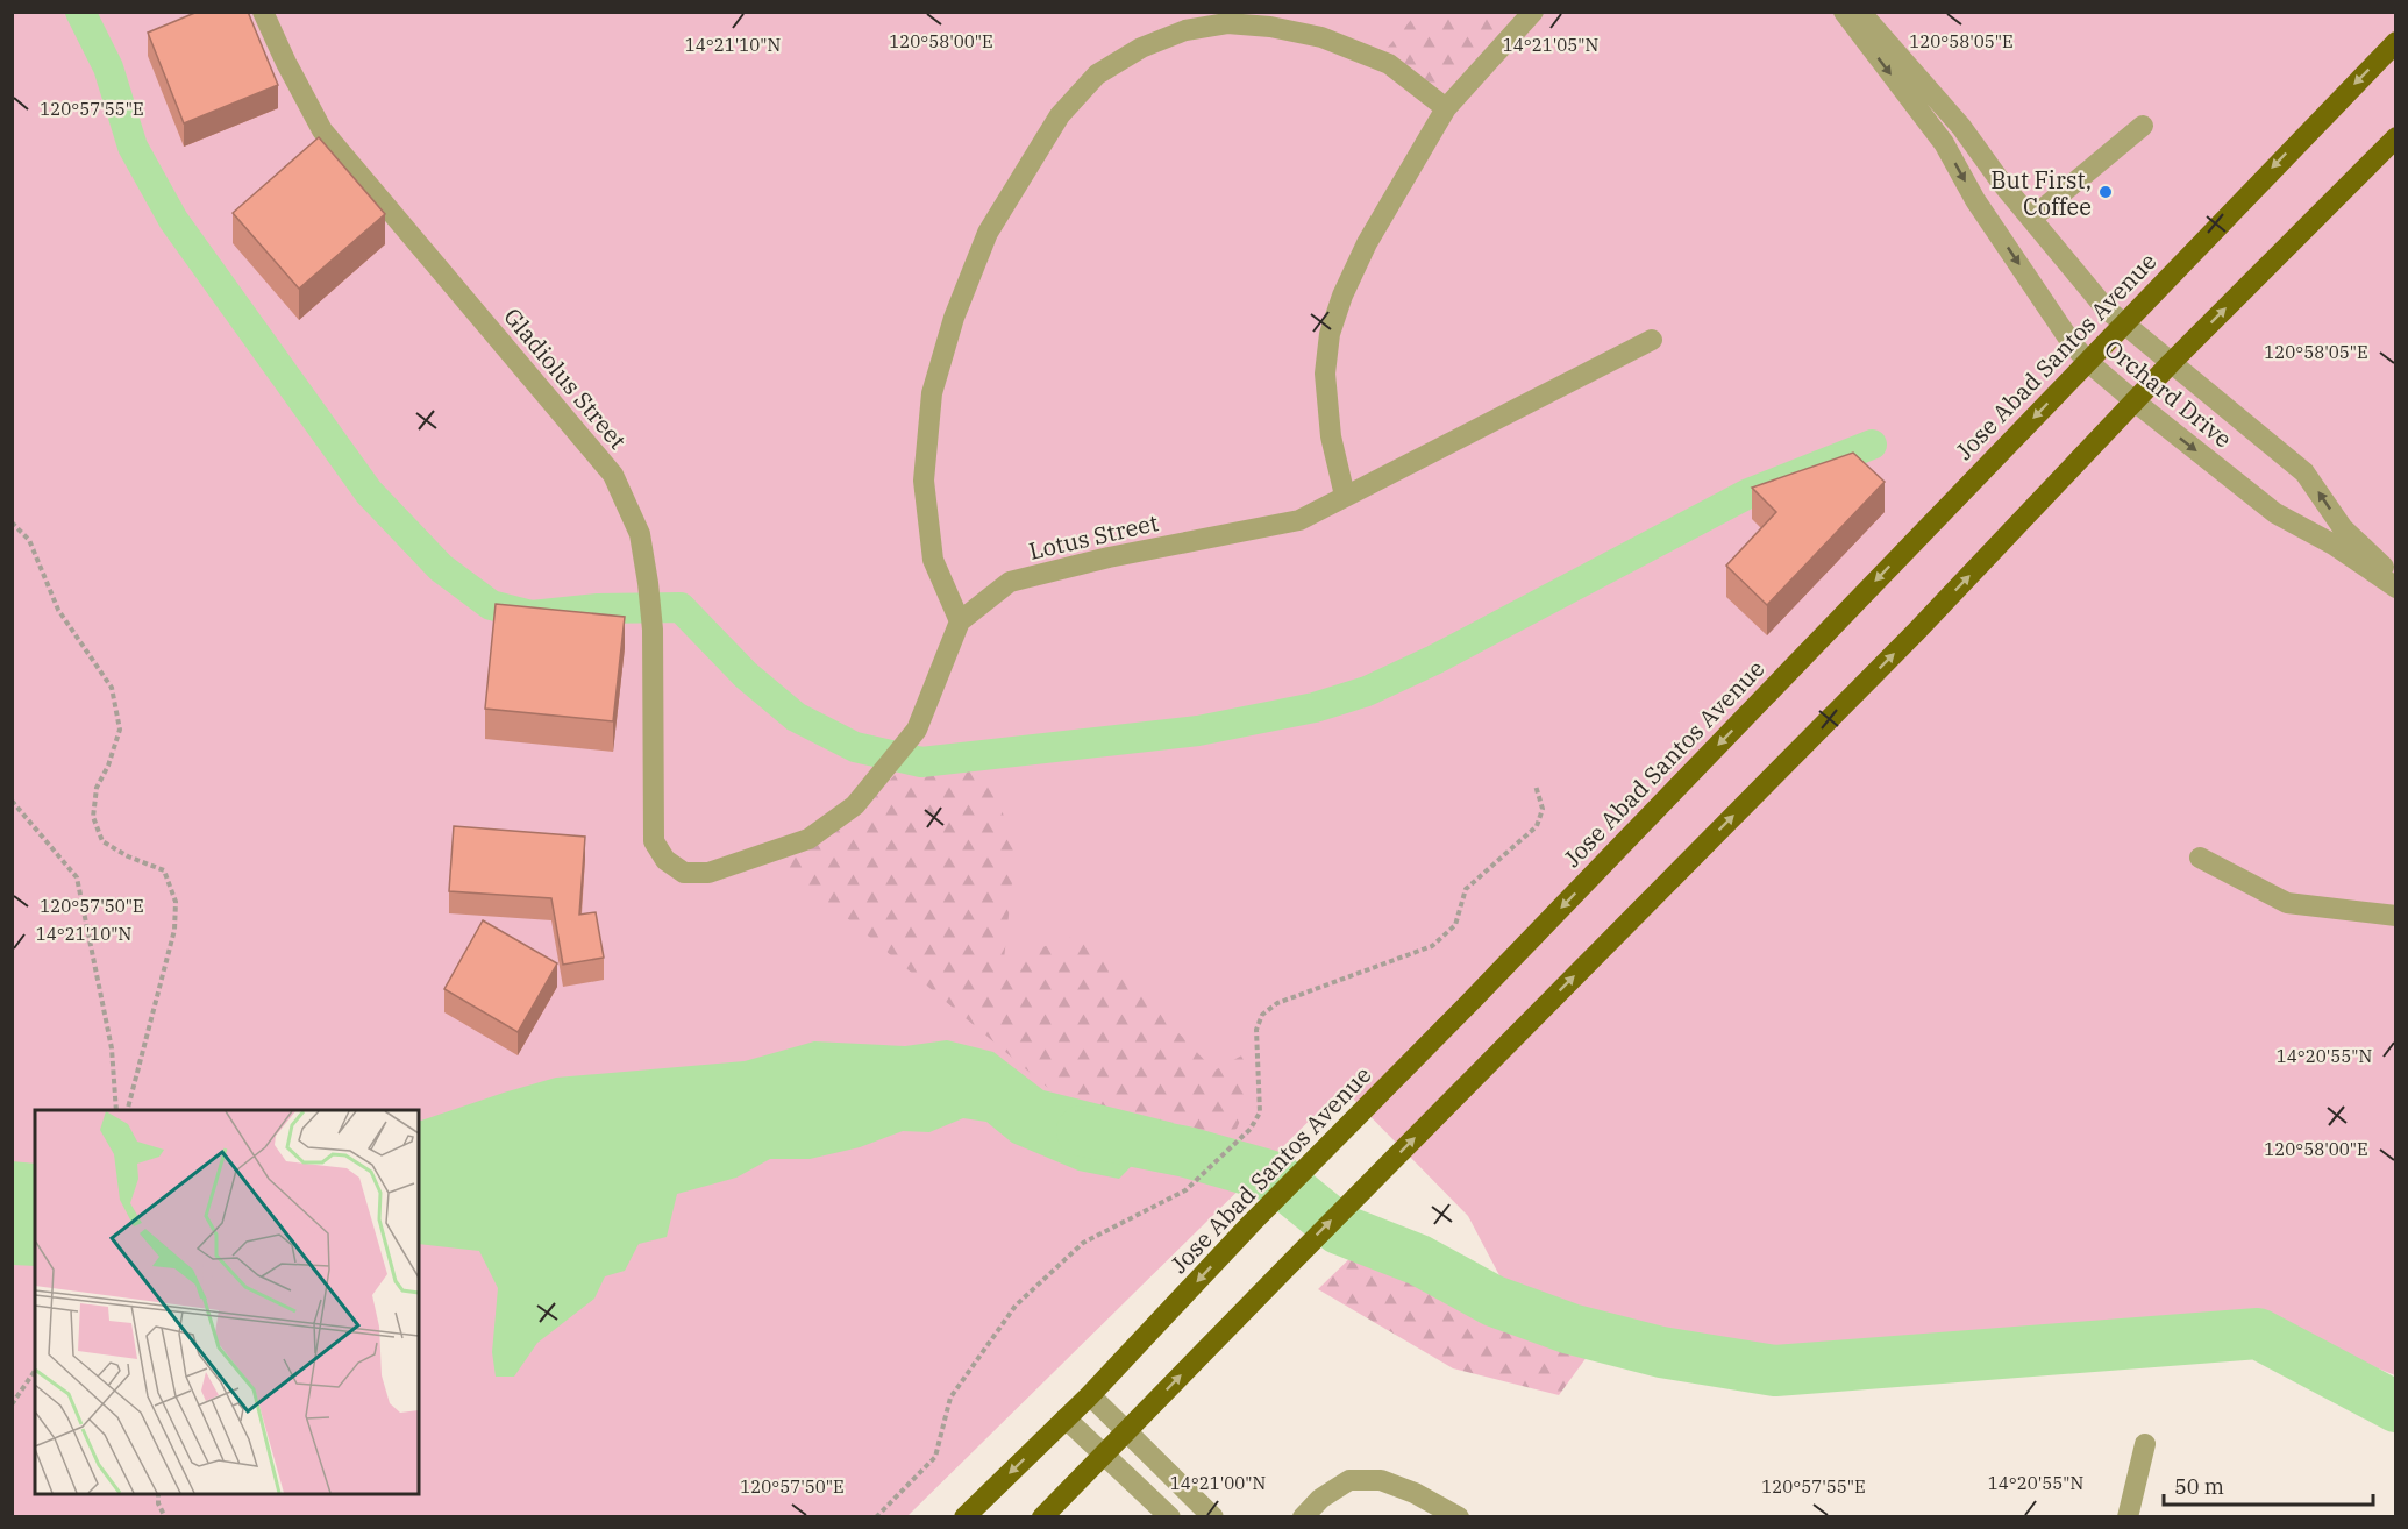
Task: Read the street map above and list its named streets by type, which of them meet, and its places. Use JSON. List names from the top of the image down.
{
  "streets": {
    "main road": ["Jose Abad Santos Avenue"],
    "street": ["Gladiolus Street", "Orchard Drive", "Lotus Street"]
  },
  "crossings": [
    ["Jose Abad Santos Avenue", "Orchard Drive"],
    ["Gladiolus Street", "Lotus Street"]
  ],
  "places": ["But First, Coffee"],
  "scale_bar": "50 m",
  "coordinates": [
    "120°58'05\"E",
    "120°58'00\"E",
    "14°21'10\"N",
    "14°21'05\"N",
    "120°57'55\"E",
    "120°57'50\"E",
    "14°20'55\"N",
    "14°21'00\"N"
  ]
}
